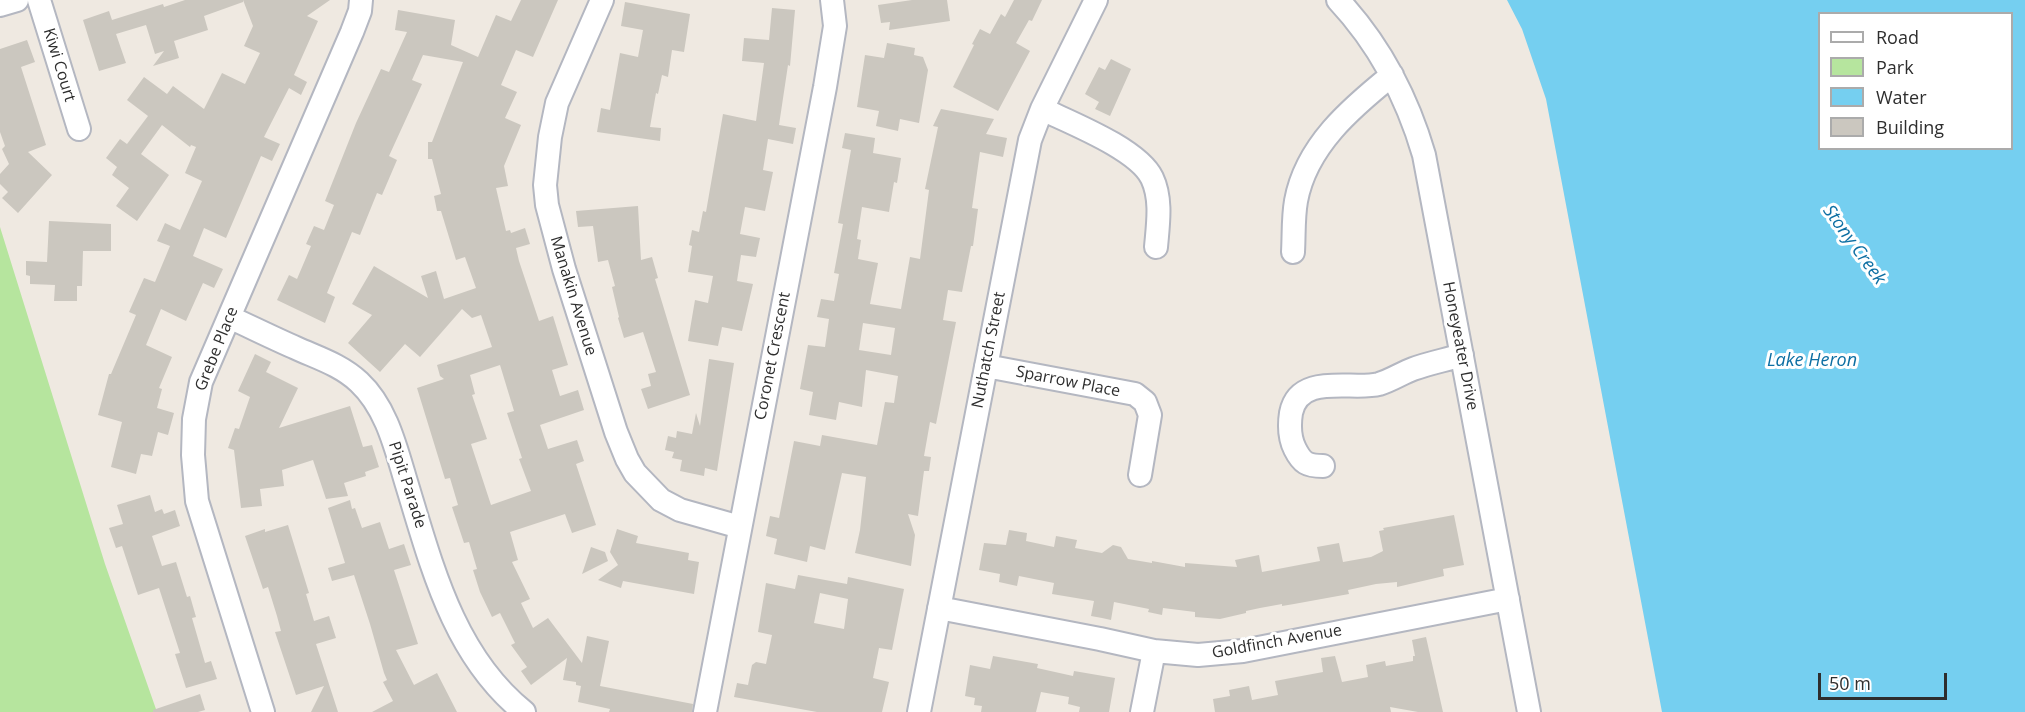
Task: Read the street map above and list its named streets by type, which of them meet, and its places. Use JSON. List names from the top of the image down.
{
  "streets": {
    "street": [
      "Kiwi Court",
      "Manakin Avenue",
      "Honeyeater Drive",
      "Grebe Place",
      "Nuthatch Street",
      "Coronet Crescent",
      "Sparrow Place",
      "Pipit Parade",
      "Goldfinch Avenue"
    ]
  },
  "crossings": [
    ["Manakin Avenue", "Coronet Crescent"],
    ["Honeyeater Drive", "Goldfinch Avenue"],
    ["Grebe Place", "Pipit Parade"],
    ["Nuthatch Street", "Sparrow Place"],
    ["Nuthatch Street", "Goldfinch Avenue"]
  ],
  "water": ["Stony Creek", "Lake Heron"],
  "legend": [
    "Road",
    "Park",
    "Water",
    "Building"
  ],
  "scale_bar": "50 m"
}
